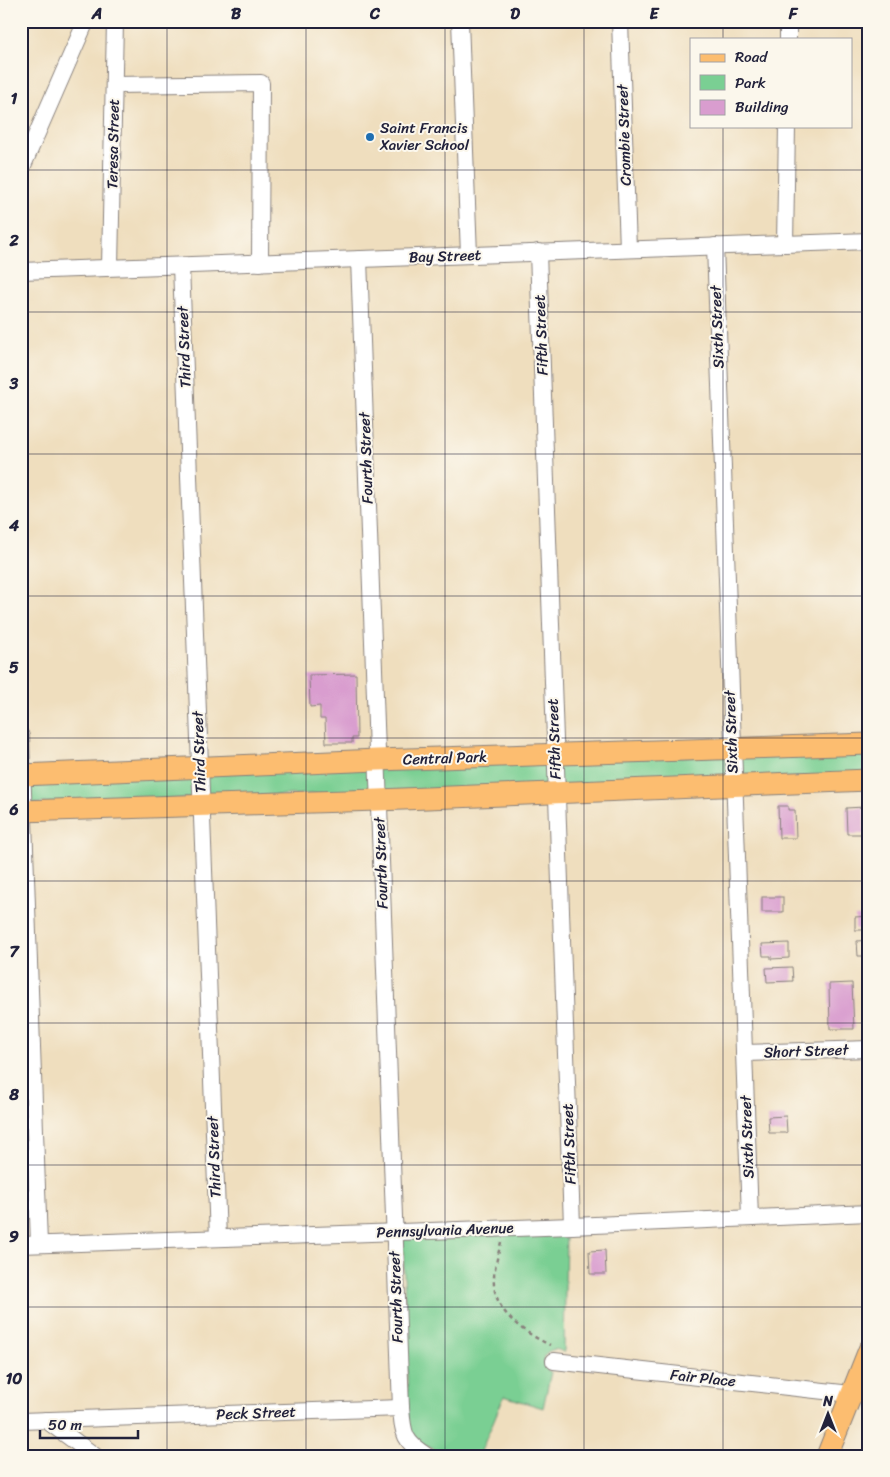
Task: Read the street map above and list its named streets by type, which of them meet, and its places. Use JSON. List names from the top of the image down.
{
  "streets": {
    "main road": ["Central Park"],
    "street": [
      "Crombie Street",
      "Teresa Street",
      "Bay Street",
      "Sixth Street",
      "Fifth Street",
      "Third Street",
      "Fourth Street",
      "Short Street",
      "Pennsylvania Avenue",
      "Fair Place",
      "Peck Street"
    ]
  },
  "crossings": [
    ["Crombie Street", "Bay Street"],
    ["Teresa Street", "Bay Street"],
    ["Bay Street", "Sixth Street"],
    ["Bay Street", "Fifth Street"],
    ["Bay Street", "Third Street"],
    ["Bay Street", "Fourth Street"],
    ["Sixth Street", "Central Park"],
    ["Sixth Street", "Short Street"],
    ["Sixth Street", "Pennsylvania Avenue"],
    ["Fifth Street", "Central Park"],
    ["Fifth Street", "Pennsylvania Avenue"],
    ["Third Street", "Central Park"],
    ["Third Street", "Pennsylvania Avenue"],
    ["Fourth Street", "Central Park"],
    ["Fourth Street", "Pennsylvania Avenue"],
    ["Fourth Street", "Peck Street"]
  ],
  "places": ["Saint Francis Xavier School"],
  "legend": ["Road", "Park", "Building"],
  "scale_bar": "50 m",
  "north": "top",
  "grid": {
    "columns": [
      "A",
      "B",
      "C",
      "D",
      "E",
      "F"
    ],
    "rows": [
      "1",
      "2",
      "3",
      "4",
      "5",
      "6",
      "7",
      "8",
      "9",
      "10"
    ]
  }
}
